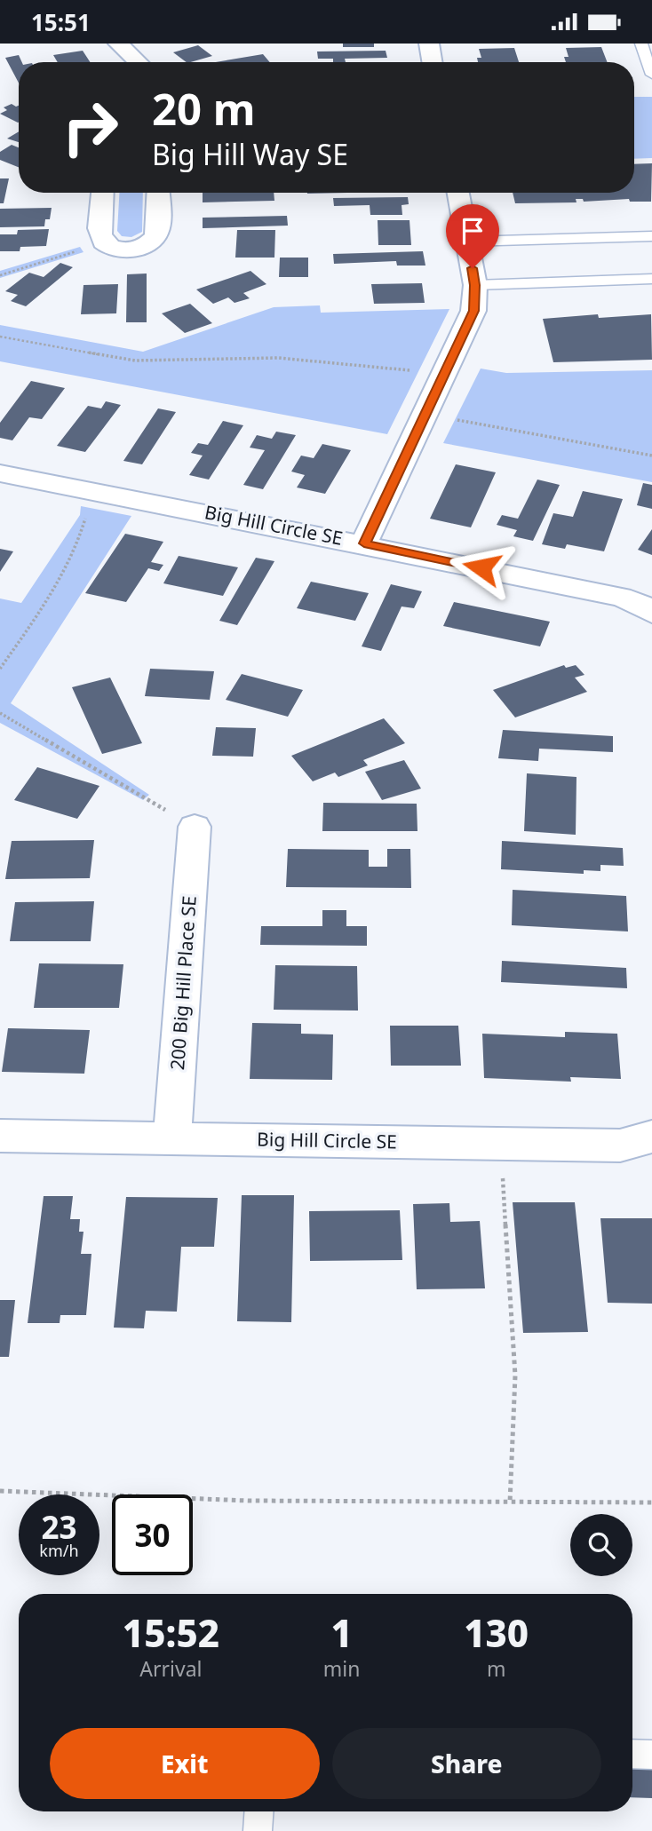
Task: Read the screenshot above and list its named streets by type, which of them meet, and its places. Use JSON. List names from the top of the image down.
{
  "streets": {
    "street": ["Big Hill Circle SE", "200 Big Hill Place SE"]
  },
  "crossings": [
    ["Big Hill Circle SE", "200 Big Hill Place SE"]
  ],
  "page": {
    "status": "15:51",
    "turn": ["20 m", "Big Hill Way SE"],
    "speed": "23 km/h",
    "limit": "30",
    "eta": [
      "15:52",
      "Arrival",
      "1",
      "min",
      "130",
      "m"
    ],
    "buttons": ["Exit", "Share"]
  }
}
